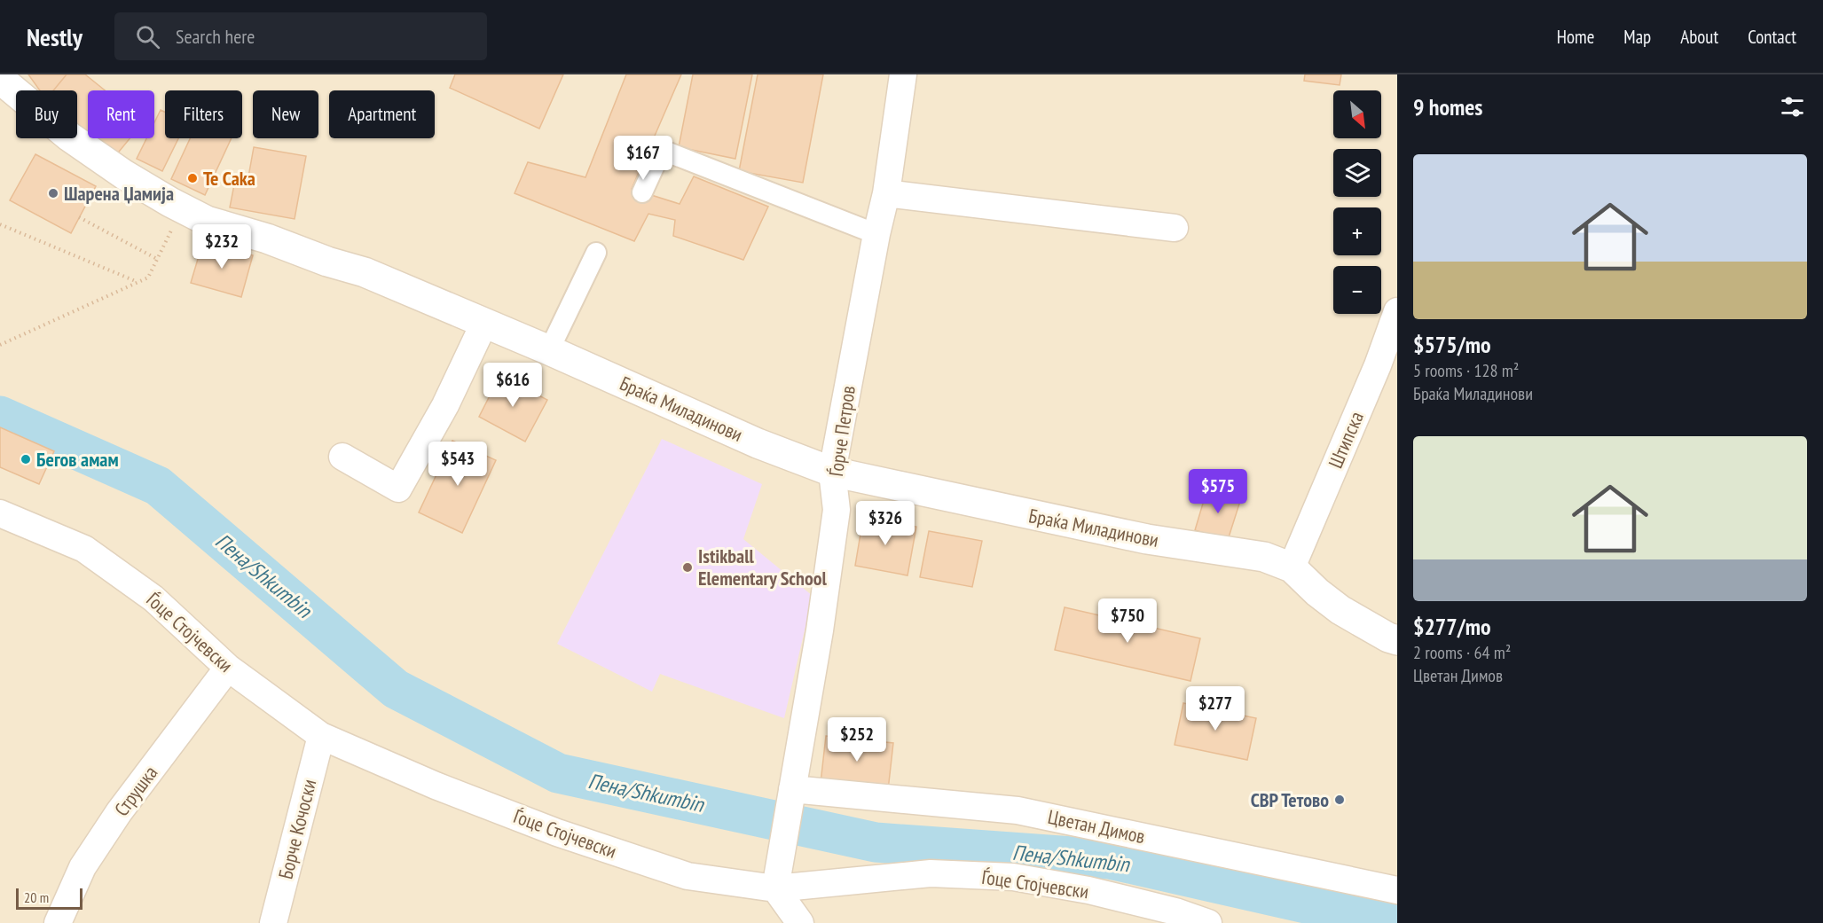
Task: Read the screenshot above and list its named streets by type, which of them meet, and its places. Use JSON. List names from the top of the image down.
{
  "streets": {
    "street": [
      "Браќа Миладинови",
      "Ѓорче Петров",
      "Штипска",
      "Ѓоце Стојчевски",
      "Струшка",
      "Цветан Димов",
      "Борче Кочоски"
    ]
  },
  "crossings": [
    ["Браќа Миладинови", "Ѓорче Петров"],
    ["Браќа Миладинови", "Штипска"],
    ["Ѓорче Петров", "Ѓоце Стојчевски"],
    ["Ѓорче Петров", "Цветан Димов"],
    ["Ѓоце Стојчевски", "Струшка"],
    ["Ѓоце Стојчевски", "Борче Кочоски"]
  ],
  "water": ["Пена/Shkumbin"],
  "places": [
    "Te Caka",
    "Шарена Џамија",
    "Бегов амам",
    "Istikball Elementary School",
    "СВР Тетово"
  ],
  "scale_bar": "20 m",
  "north": "bottom right",
  "page": {
    "header": "Nestly",
    "search": "Search here",
    "nav": [
      "Home",
      "Map",
      "About",
      "Contact"
    ],
    "heading": "9 homes",
    "map_buttons": ["+", "−"],
    "chip": [
      "Buy",
      "Rent",
      "Filters",
      "New",
      "Apartment"
    ],
    "price": [
      "$167",
      "$232",
      "$616",
      "$543",
      "$575",
      "$326",
      "$750",
      "$277",
      "$252"
    ],
    "list": [
      {
        "name": "$575/mo",
        "note": "5 rooms · 128 m² · Браќа Миладинови"
      },
      {
        "name": "$277/mo",
        "note": "2 rooms · 64 m² · Цветан Димов"
      }
    ],
    "scale": "20 m"
  }
}
